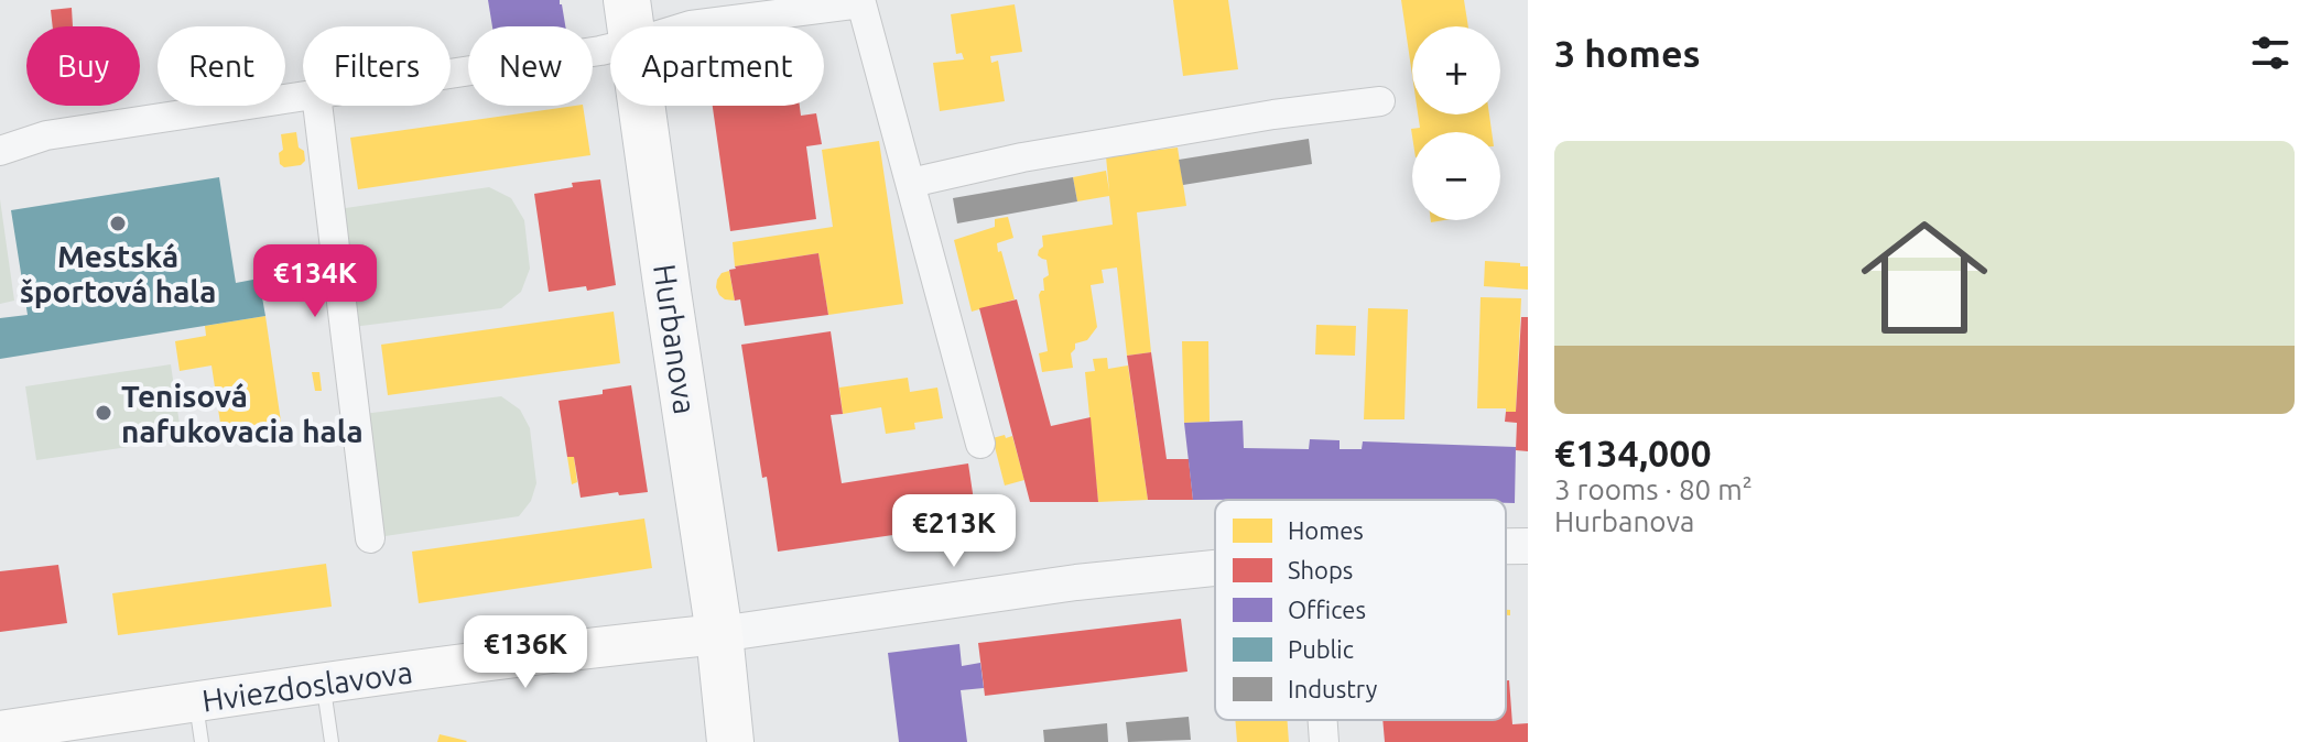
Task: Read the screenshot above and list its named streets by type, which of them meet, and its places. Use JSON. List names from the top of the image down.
{
  "streets": {
    "main road": ["Hurbanova", "Hviezdoslavova"]
  },
  "crossings": [
    ["Hurbanova", "Hviezdoslavova"]
  ],
  "places": ["Mestská športová hala", "Tenisová nafukovacia hala"],
  "legend": [
    "Homes",
    "Shops",
    "Offices",
    "Public",
    "Industry"
  ],
  "page": {
    "heading": "3 homes",
    "map_buttons": ["+", "−"],
    "chip": [
      "Buy",
      "Rent",
      "Filters",
      "New",
      "Apartment"
    ],
    "list": [
      {
        "name": "€134,000",
        "note": "3 rooms · 80 m² · Hurbanova"
      }
    ],
    "price": ["€134K", "€213K", "€136K"]
  }
}
